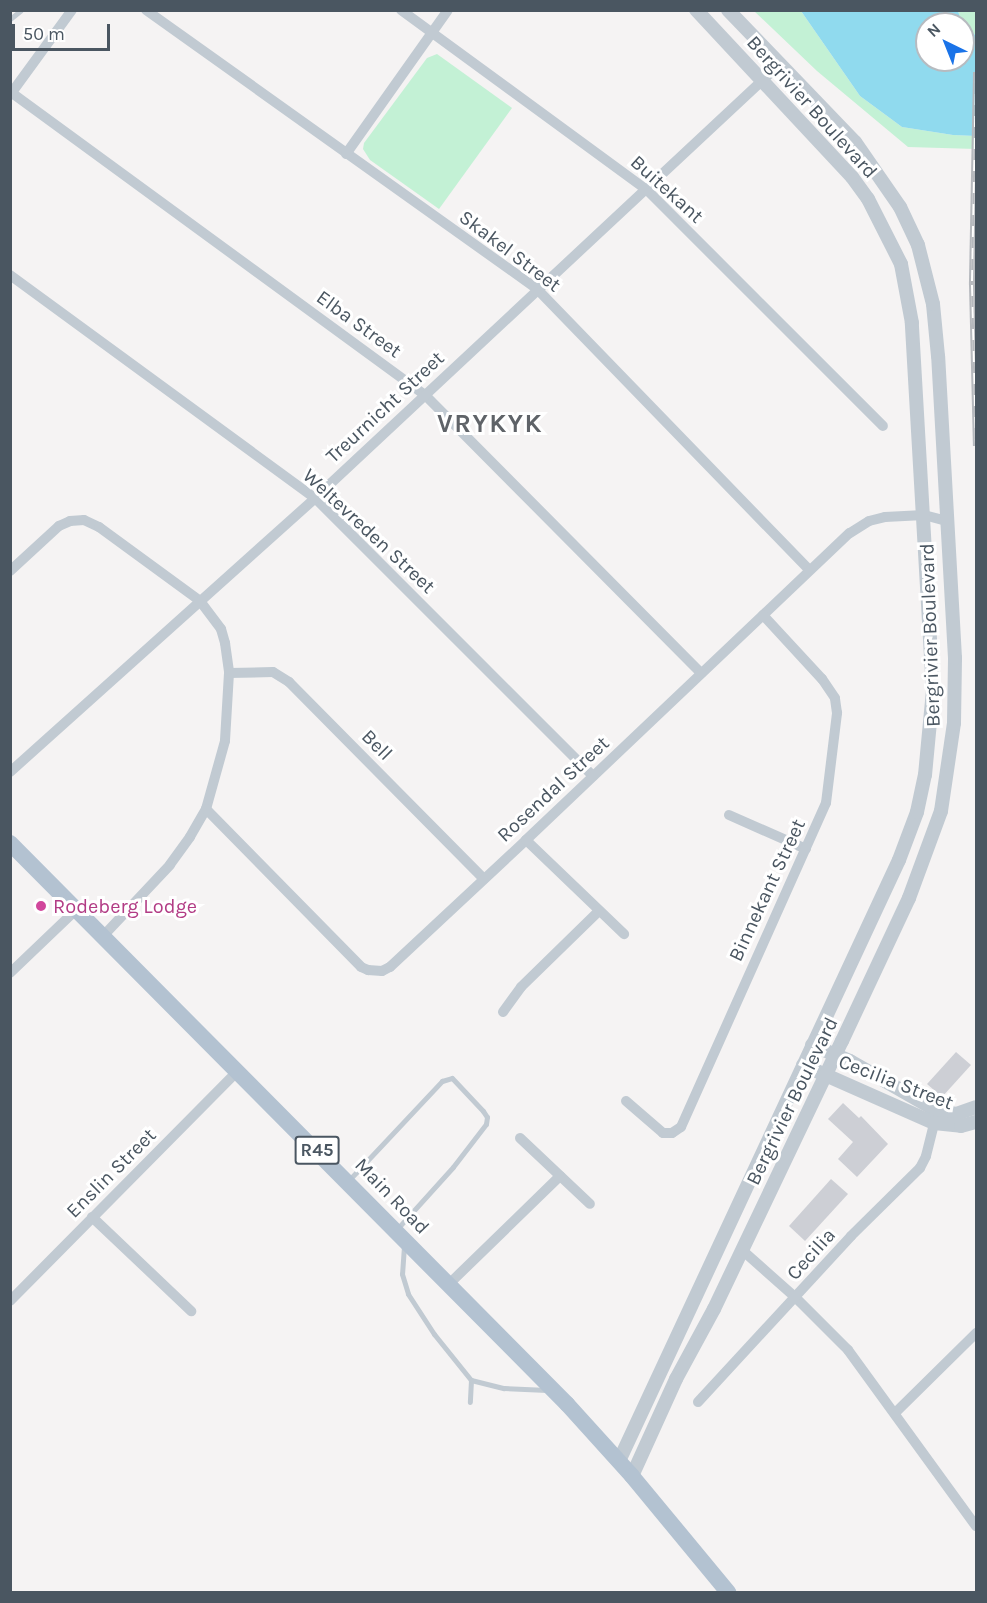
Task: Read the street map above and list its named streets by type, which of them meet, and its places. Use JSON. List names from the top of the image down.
{
  "streets": {
    "main road": ["R45", "Main Road"],
    "street": [
      "Bergrivier Boulevard",
      "Buitekant",
      "Skakel Street",
      "Elba Street",
      "Treurnicht Street",
      "Weltevreden Street",
      "Bell",
      "Rosendal Street",
      "Binnekant Street",
      "Cecilia Street",
      "Enslin Street",
      "Cecilia"
    ]
  },
  "crossings": [
    ["Bergrivier Boulevard", "Treurnicht Street"],
    ["Bergrivier Boulevard", "Rosendal Street"],
    ["Bergrivier Boulevard", "Cecilia Street"],
    ["Bergrivier Boulevard", "Main Road"],
    ["Buitekant", "Treurnicht Street"],
    ["Skakel Street", "Treurnicht Street"],
    ["Skakel Street", "Rosendal Street"],
    ["Elba Street", "Treurnicht Street"],
    ["Elba Street", "Rosendal Street"],
    ["Treurnicht Street", "Weltevreden Street"],
    ["Weltevreden Street", "Rosendal Street"],
    ["Bell", "Rosendal Street"],
    ["Rosendal Street", "Binnekant Street"],
    ["Cecilia Street", "Cecilia"],
    ["Enslin Street", "Main Road"]
  ],
  "districts": ["VRYKYK"],
  "places": ["Rodeberg Lodge"],
  "scale_bar": "50 m",
  "north": "top left"
}
